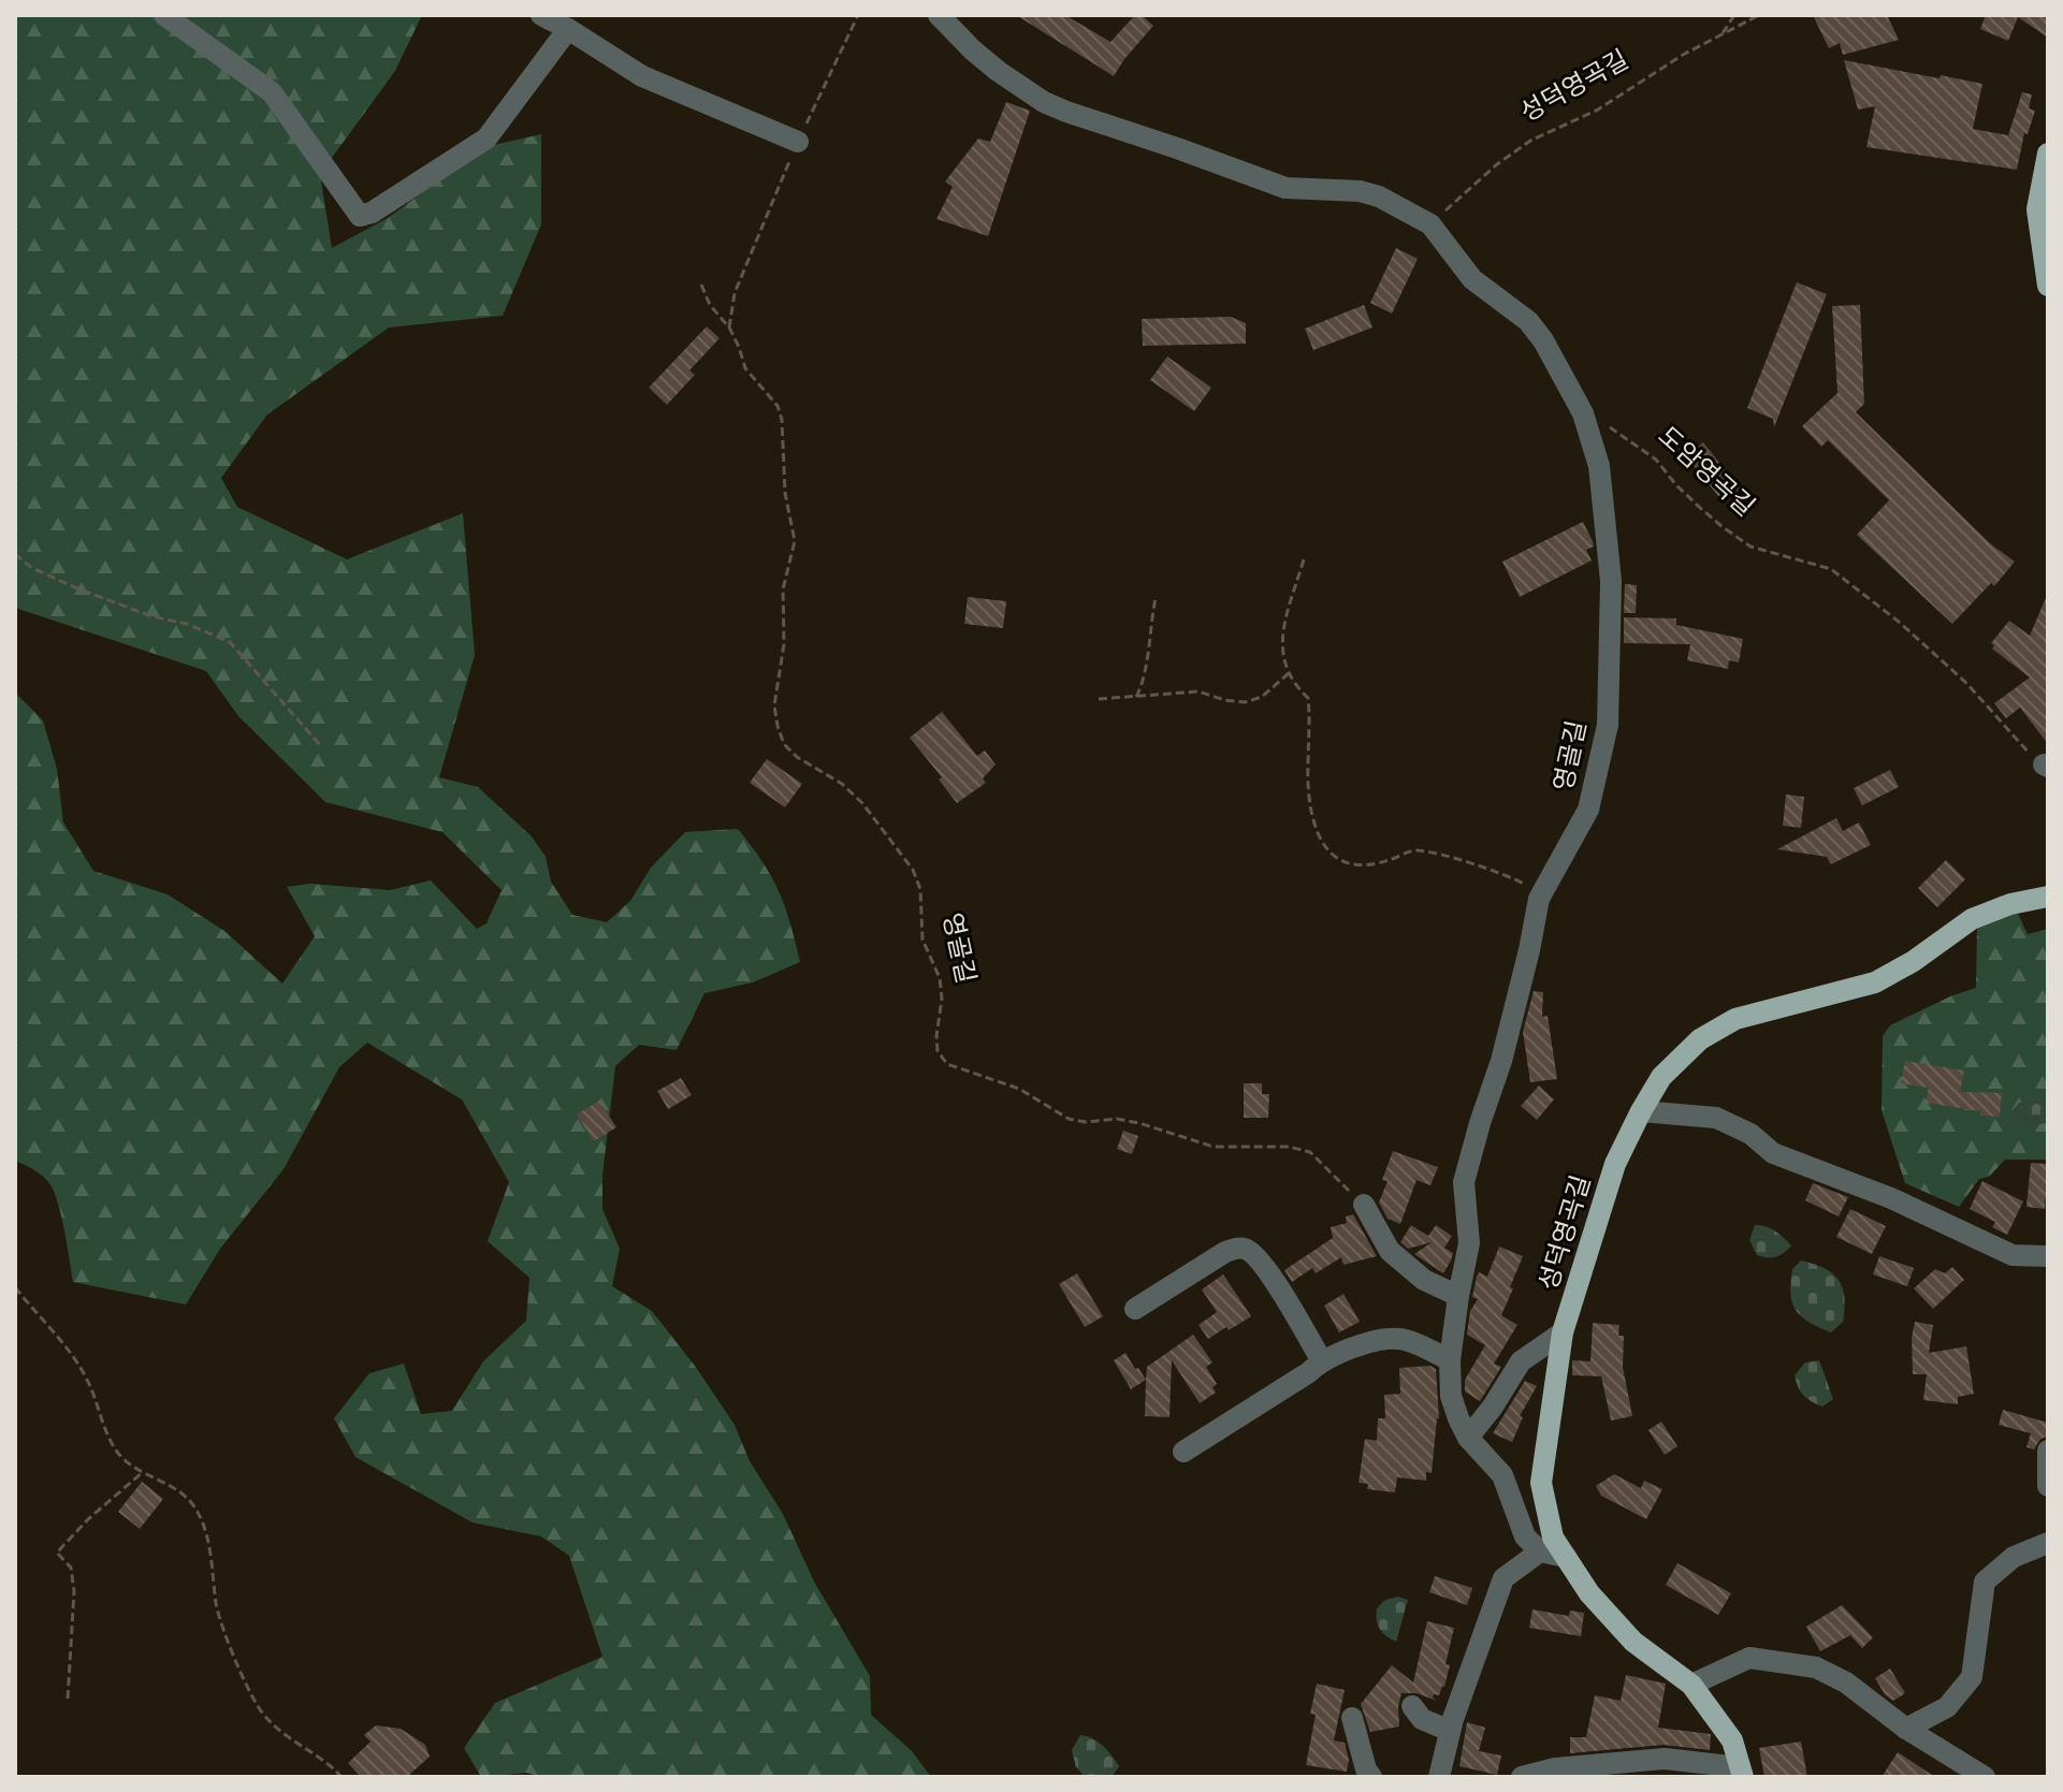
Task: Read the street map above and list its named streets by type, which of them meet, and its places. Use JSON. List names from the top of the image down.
{
  "streets": {
    "main road": ["성덕영곡길"],
    "street": ["영골길"],
    "path": ["도암영곡길"]
  },
  "crossings": [
    ["도암영곡길", "영골길"]
  ]
}
